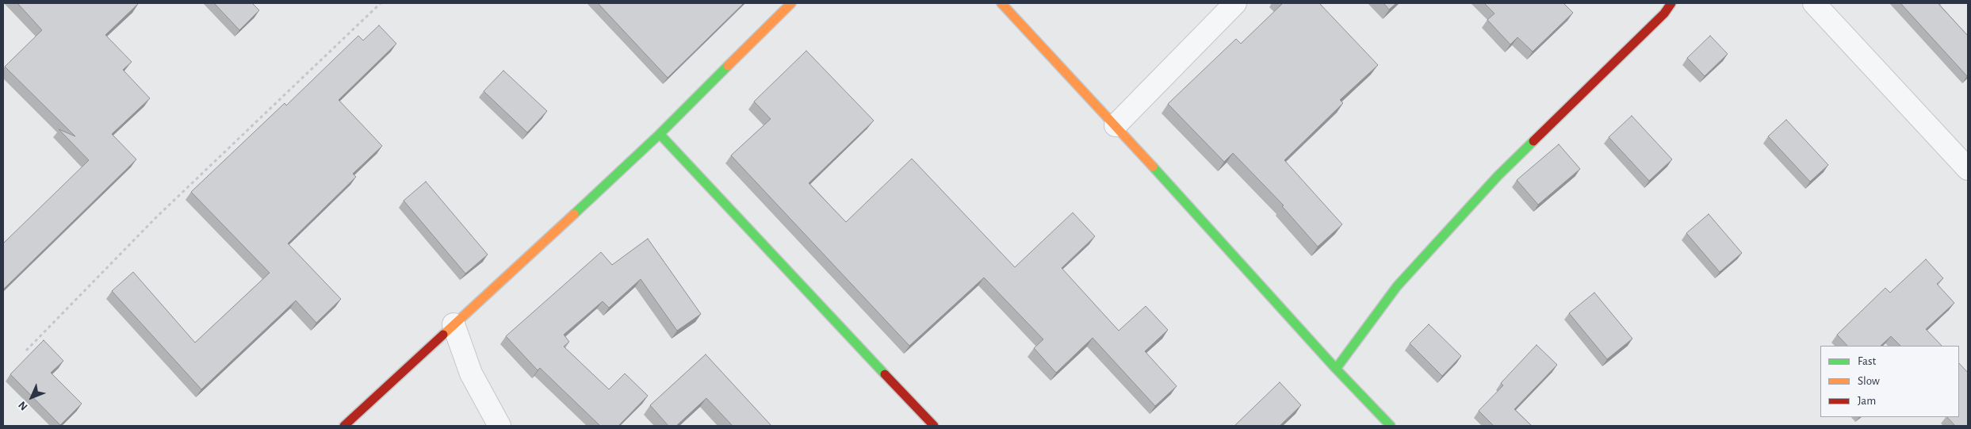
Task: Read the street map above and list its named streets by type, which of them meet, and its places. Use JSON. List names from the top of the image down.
{
  "legend": ["Fast", "Slow", "Jam"],
  "north": "bottom left"
}
